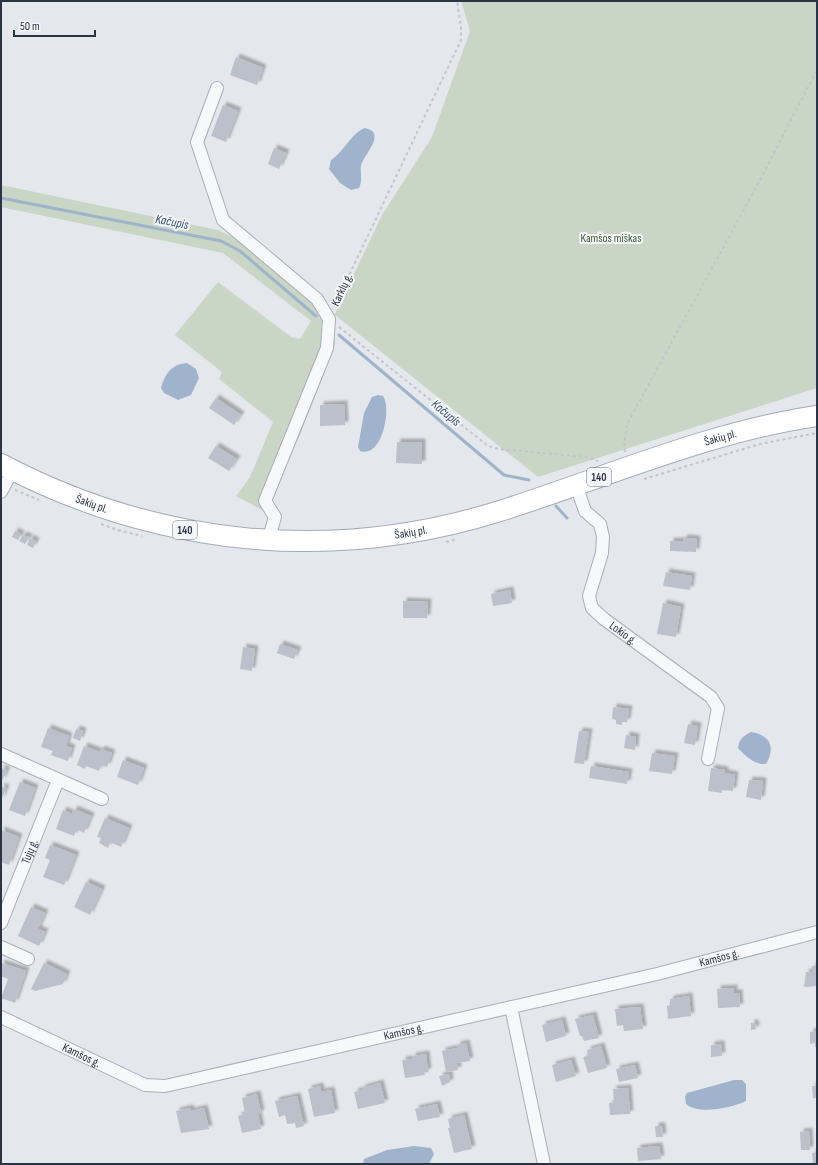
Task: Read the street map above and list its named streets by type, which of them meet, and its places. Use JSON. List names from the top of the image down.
{
  "streets": {
    "main road": ["Šakių pl.", "140"],
    "street": ["Lokio g.", "Tujų g.", "Kamšos g."],
    "path": ["Karklų g."]
  },
  "crossings": [
    ["Karklų g.", "Šakių pl."],
    ["Šakių pl.", "Lokio g."]
  ],
  "water": ["Kačupis"],
  "parks": ["Kamšos miškas"],
  "scale_bar": "50 m"
}
